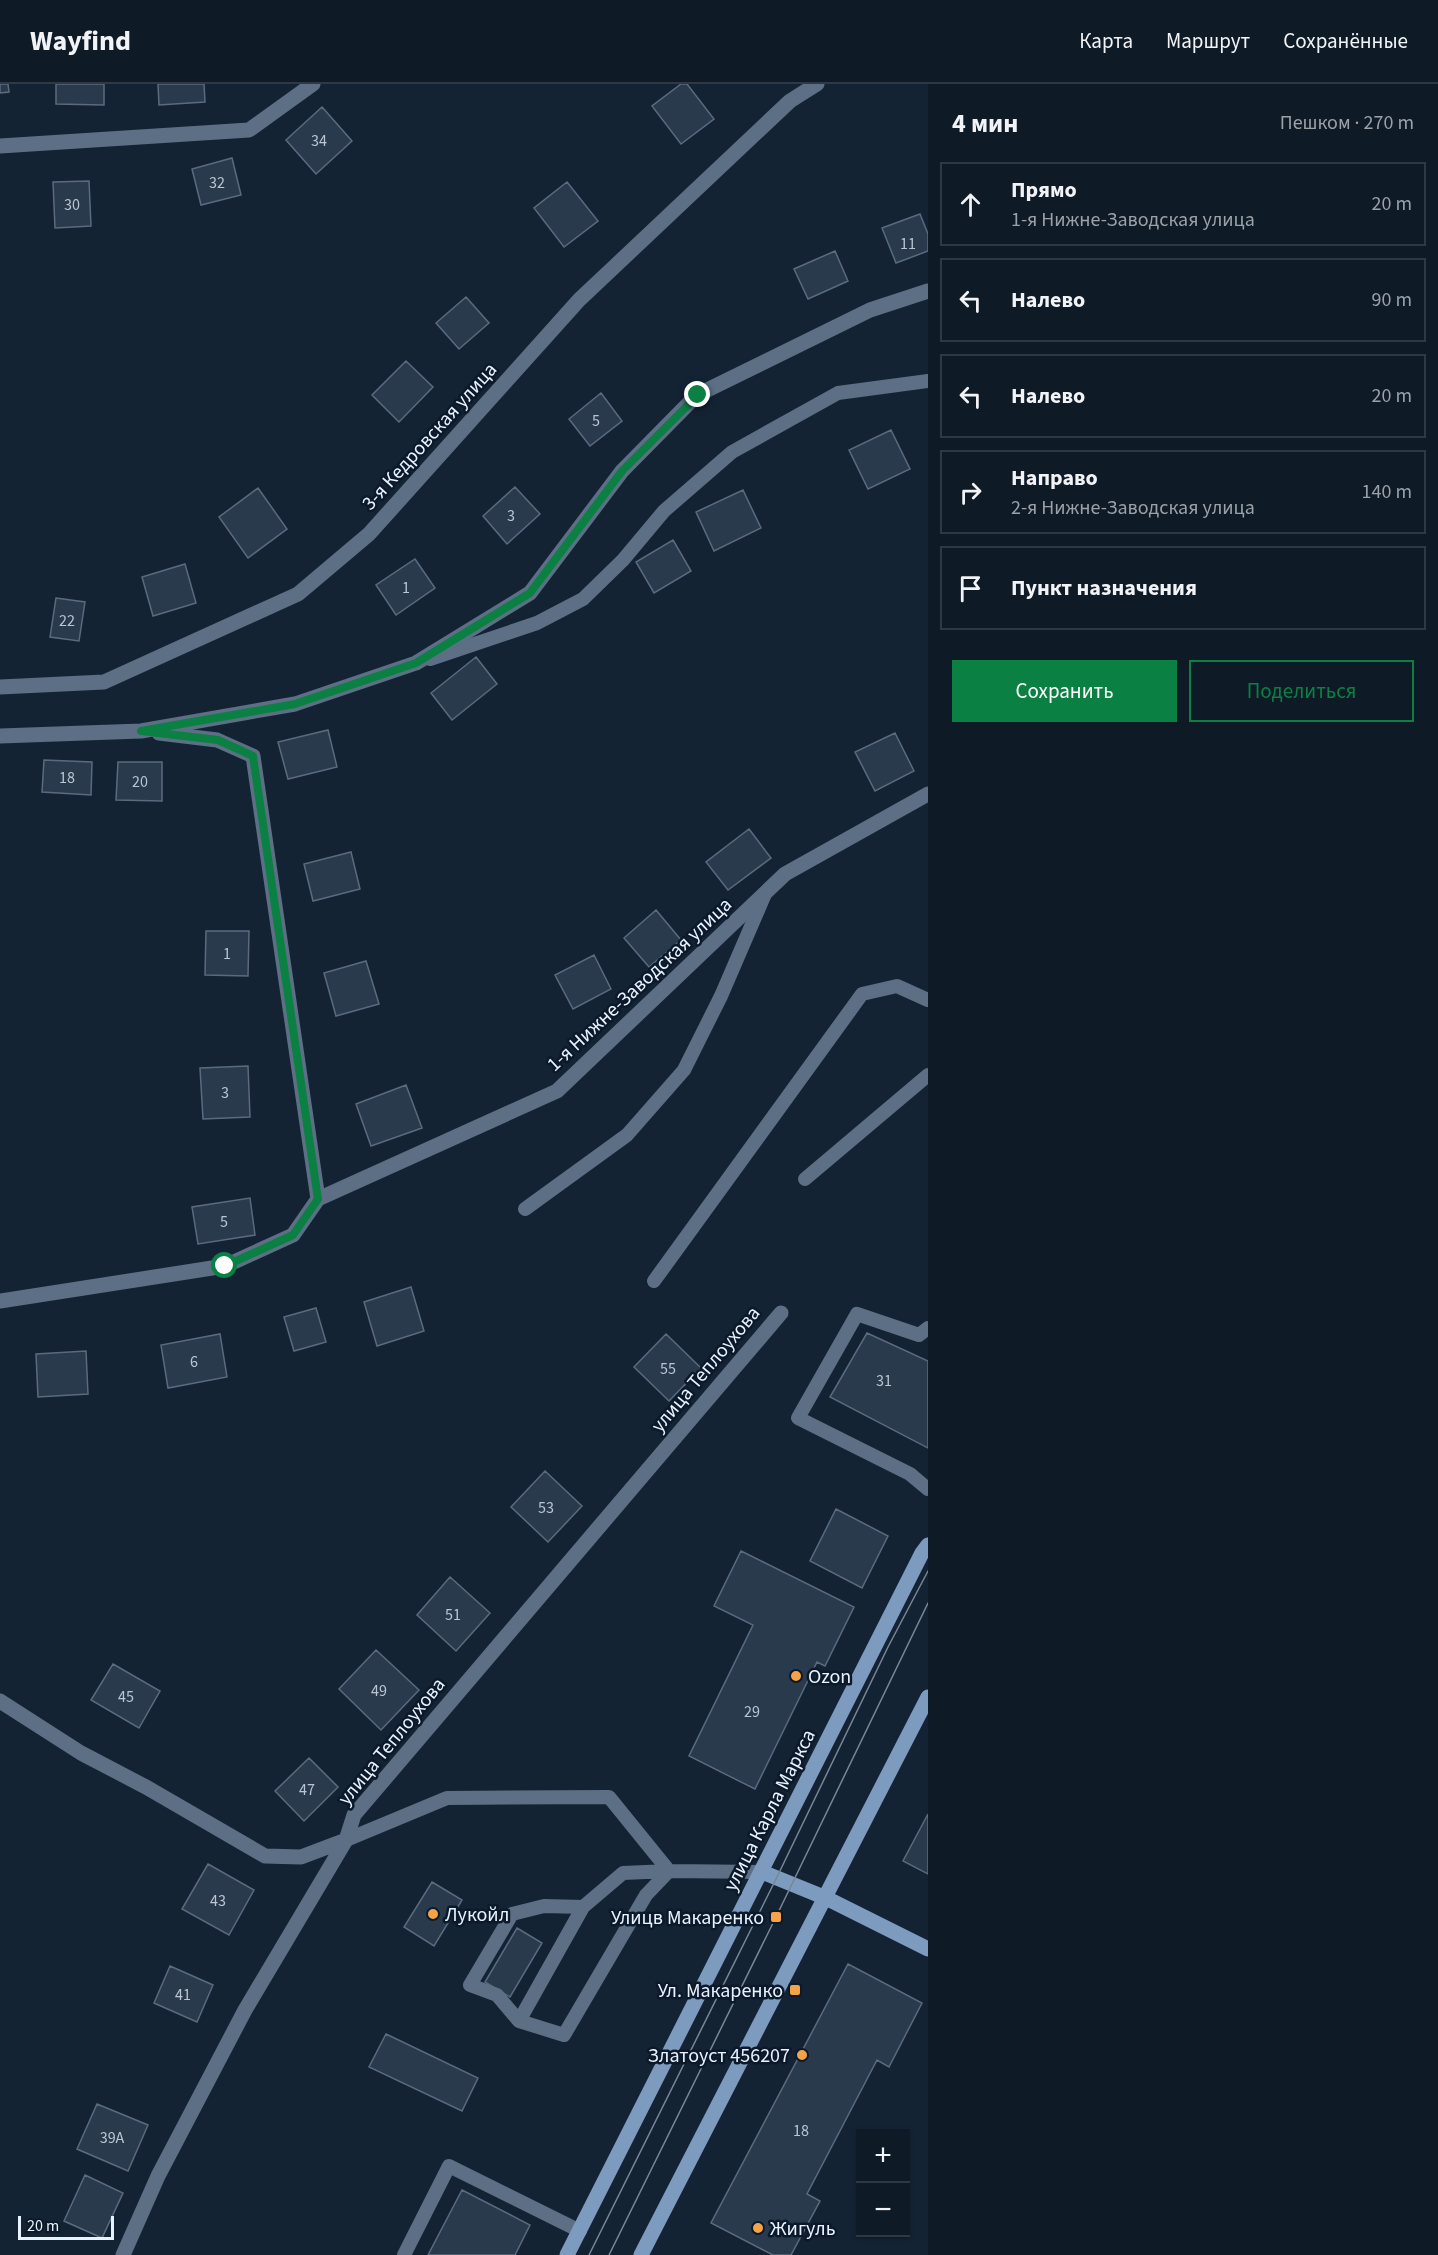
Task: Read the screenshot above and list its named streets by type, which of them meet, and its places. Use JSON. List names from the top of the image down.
{
  "streets": {
    "main road": ["улица Карла Маркса"],
    "street": ["3-я Кедровская улица", "1-я Нижне-Заводская улица", "улица Теплоухова"]
  },
  "places": {
    "other": [
      "Ozon",
      "Лукойл",
      "Златоуст 456207",
      "Жигуль"
    ],
    "transit": ["Улицв Макаренко", "Ул. Макаренко"]
  },
  "house_numbers": [
    "34",
    "32",
    "30",
    "11",
    "5",
    "3",
    "1",
    "22",
    "18",
    "20",
    "1",
    "3",
    "5",
    "6",
    "55",
    "31",
    "53",
    "51",
    "49",
    "45",
    "29",
    "47",
    "43",
    "41",
    "18",
    "39А"
  ],
  "scale_bar": "20 m",
  "page": {
    "header": "Wayfind",
    "nav": ["Карта", "Маршрут", "Сохранённые"],
    "heading": ["4 мин", "Пешком · 270 m"],
    "list": [
      ["Прямо", "1-я Нижне-Заводская улица", "20 m"],
      ["Налево", "90 m"],
      ["Налево", "20 m"],
      ["Направо", "2-я Нижне-Заводская улица", "140 m"],
      "Пункт назначения"
    ],
    "buttons": ["Сохранить", "Поделиться"],
    "map_buttons": ["+", "−"],
    "scale": "20 m"
  }
}
